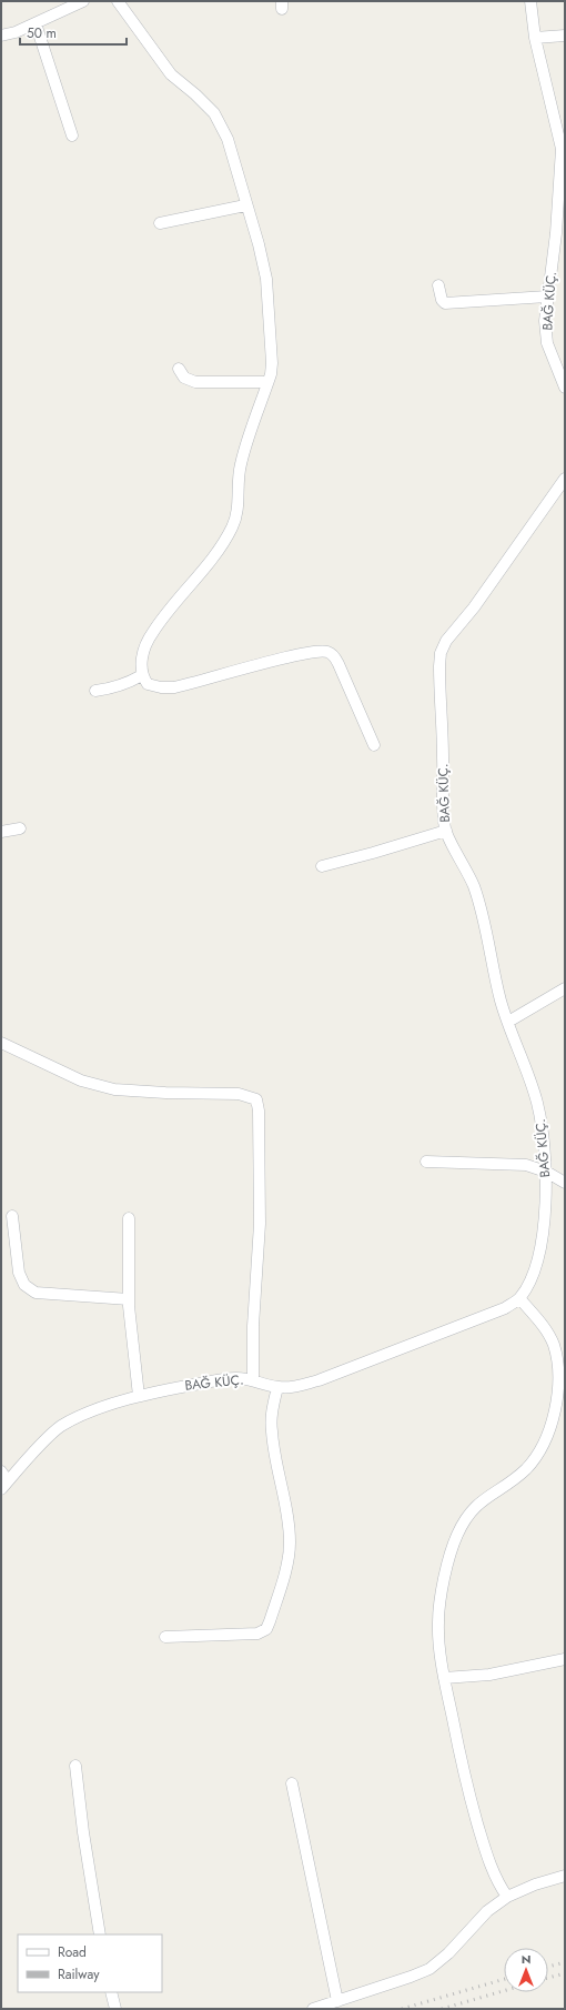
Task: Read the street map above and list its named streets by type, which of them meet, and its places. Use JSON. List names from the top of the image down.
{
  "streets": {
    "street": ["BAĞ KÜÇ."]
  },
  "legend": ["Road", "Railway"],
  "scale_bar": "50 m",
  "north": "top"
}
